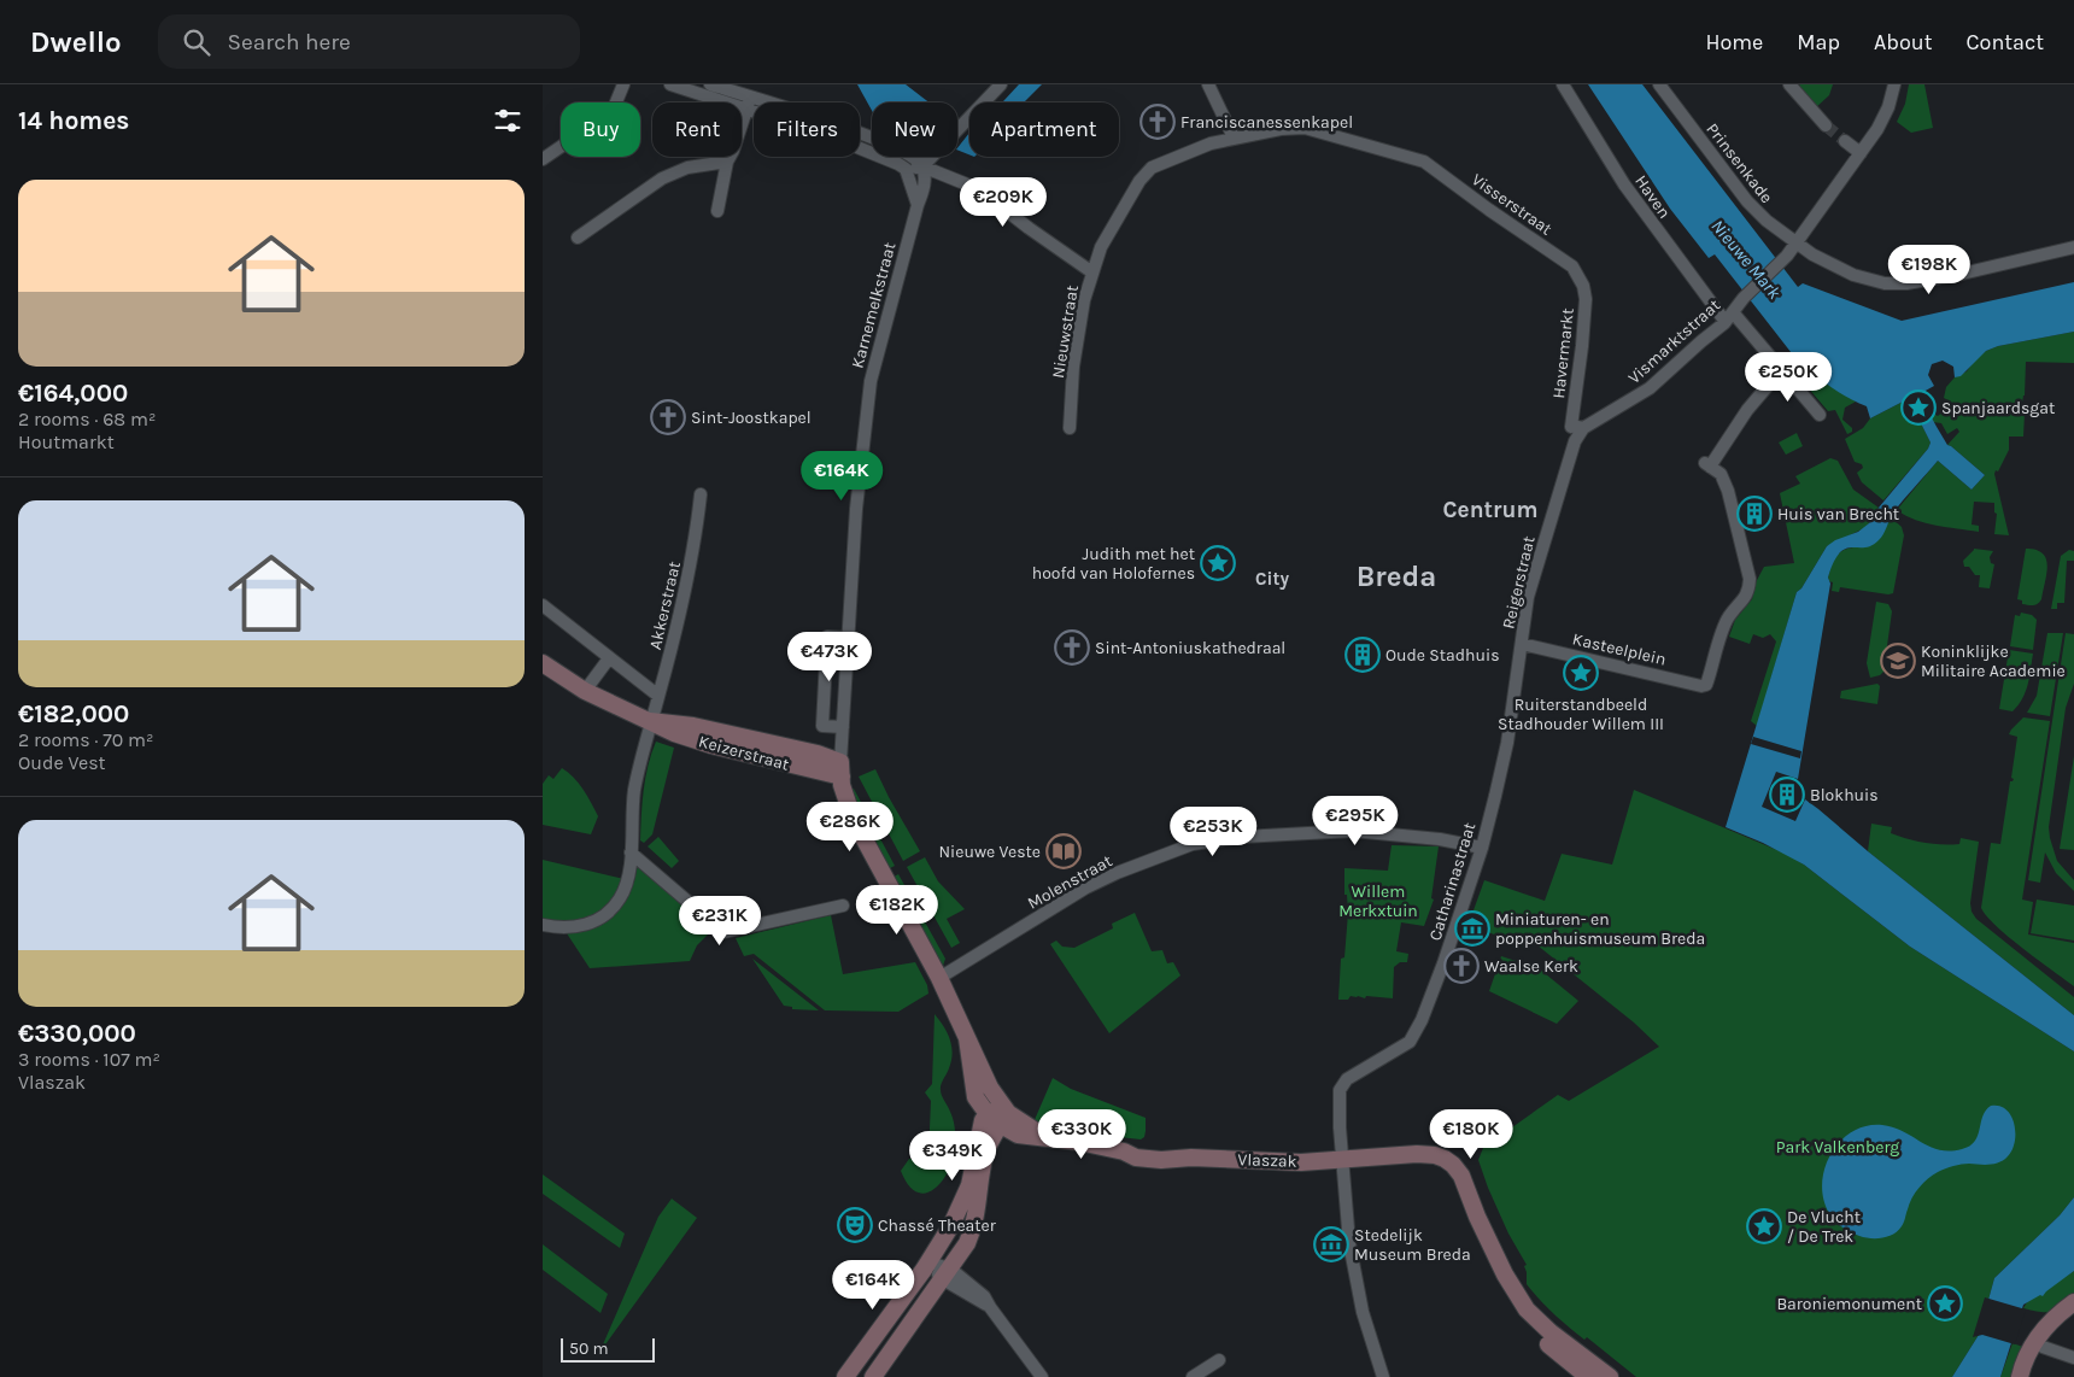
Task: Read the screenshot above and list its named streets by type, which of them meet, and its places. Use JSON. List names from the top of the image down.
{
  "streets": {
    "street": [
      "Prinsenkade",
      "Haven",
      "Visserstraat",
      "Karnemelkstraat",
      "Nieuwstraat",
      "Vismarktstraat",
      "Havermarkt",
      "Reigerstraat",
      "Akkerstraat",
      "Kasteelplein",
      "Keizerstraat",
      "Molenstraat",
      "Catharinastraat",
      "Vlaszak"
    ]
  },
  "crossings": [
    ["Prinsenkade", "Vismarktstraat"],
    ["Haven", "Vismarktstraat"],
    ["Haven", "Kasteelplein"],
    ["Visserstraat", "Nieuwstraat"],
    ["Visserstraat", "Havermarkt"],
    ["Karnemelkstraat", "Keizerstraat"],
    ["Vismarktstraat", "Havermarkt"],
    ["Vismarktstraat", "Reigerstraat"],
    ["Havermarkt", "Reigerstraat"],
    ["Reigerstraat", "Kasteelplein"],
    ["Reigerstraat", "Catharinastraat"],
    ["Akkerstraat", "Keizerstraat"],
    ["Kasteelplein", "Catharinastraat"],
    ["Molenstraat", "Catharinastraat"],
    ["Catharinastraat", "Vlaszak"]
  ],
  "districts": ["Centrum", "Breda", "City"],
  "water": ["Nieuwe Mark"],
  "parks": ["Willem Merkxtuin", "Park Valkenberg"],
  "places": {
    "church": [
      "Franciscanessenkapel",
      "Sint-Joostkapel",
      "Sint-Antoniuskathedraal",
      "Waalse Kerk"
    ],
    "place": [
      "Spanjaardsgat",
      "Judith met het hoofd van Holofernes",
      "Ruiterstandbeeld Stadhouder Willem III",
      "De Vlucht / De Trek",
      "Baroniemonument"
    ],
    "building": ["Huis van Brecht", "Oude Stadhuis", "Blokhuis"],
    "school or university": ["Koninklijke Militaire Academie"],
    "library": ["Nieuwe Veste"],
    "museum": ["Miniaturen- en poppenhuismuseum Breda", "Stedelijk Museum Breda"],
    "theatre": ["Chassé Theater"]
  },
  "scale_bar": "50 m",
  "page": {
    "header": "Dwello",
    "search": "Search here",
    "nav": [
      "Home",
      "Map",
      "About",
      "Contact"
    ],
    "heading": "14 homes",
    "chip": [
      "Buy",
      "Rent",
      "Filters",
      "New",
      "Apartment"
    ],
    "list": [
      {
        "name": "€164,000",
        "note": "2 rooms · 68 m² · Houtmarkt"
      },
      {
        "name": "€182,000",
        "note": "2 rooms · 70 m² · Oude Vest"
      },
      {
        "name": "€330,000",
        "note": "3 rooms · 107 m² · Vlaszak"
      }
    ],
    "price": [
      "€209K",
      "€198K",
      "€250K",
      "€164K",
      "€473K",
      "€295K",
      "€286K",
      "€253K",
      "€182K",
      "€231K",
      "€330K",
      "€180K",
      "€349K",
      "€164K"
    ],
    "scale": "50 m"
  }
}
